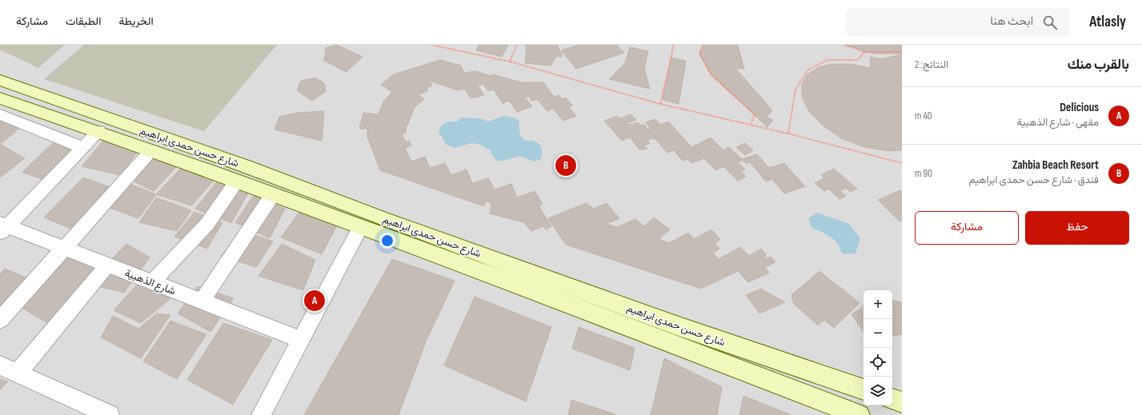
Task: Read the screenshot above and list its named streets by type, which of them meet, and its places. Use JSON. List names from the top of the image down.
{
  "streets": {
    "main road": ["شارع حسن حمدى ابراهيم"],
    "street": ["شارع الذهبية"]
  },
  "page": {
    "header": "Atlasly",
    "search": "ابحث هنا",
    "nav": ["الخريطة", "الطبقات", "مشاركة"],
    "heading": ["بالقرب منك", "النتائج: 2"],
    "list": [
      {
        "mark": "A",
        "name": "Delicious",
        "note": "مقهى · شارع الذهبية",
        "value": "40 m"
      },
      {
        "mark": "B",
        "name": "Zahbia Beach Resort",
        "note": "فندق · شارع حسن حمدى ابراهيم",
        "value": "90 m"
      }
    ],
    "pins": ["B", "A"],
    "buttons": ["حفظ", "مشاركة"],
    "map_buttons": ["+", "−"]
  }
}
